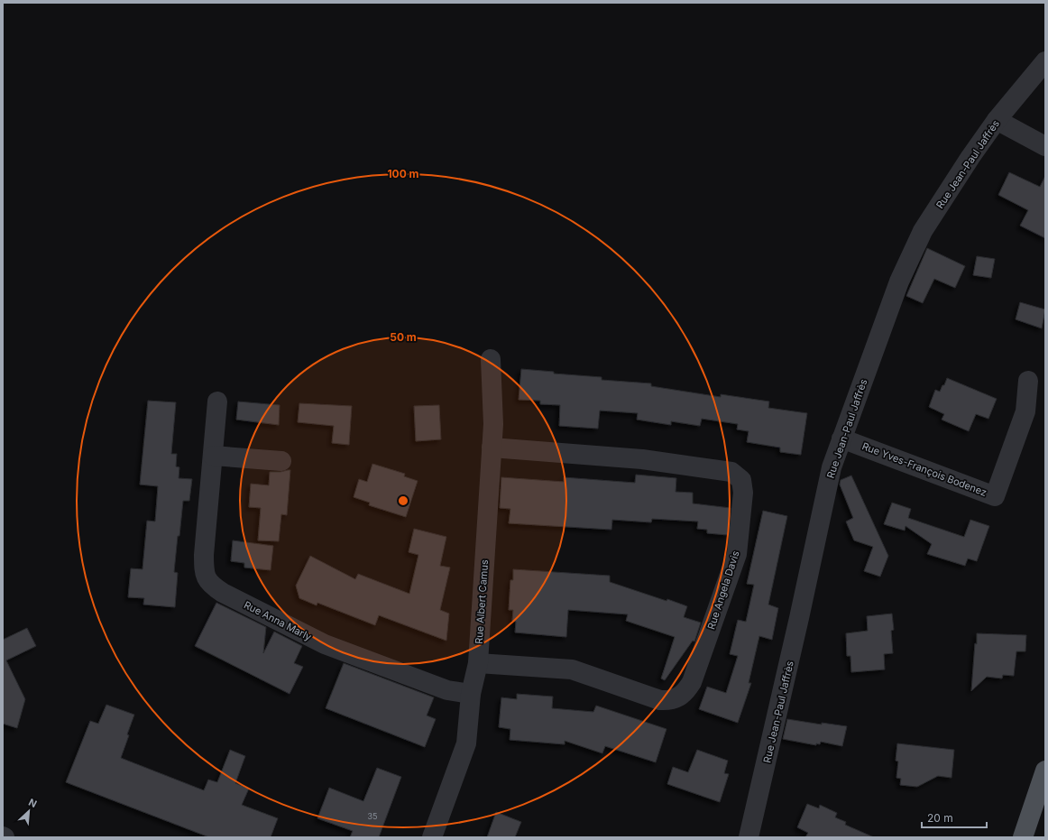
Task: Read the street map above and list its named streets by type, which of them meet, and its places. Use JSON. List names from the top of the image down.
{
  "streets": {
    "street": [
      "Rue Jean-Paul Jaffrès",
      "Rue Yves-François Bodenez",
      "Rue Angela Davis",
      "Rue Albert Camus",
      "Rue Anna Marly"
    ]
  },
  "crossings": [
    ["Rue Jean-Paul Jaffrès", "Rue Yves-François Bodenez"],
    ["Rue Angela Davis", "Rue Albert Camus"],
    ["Rue Albert Camus", "Rue Anna Marly"]
  ],
  "house_numbers": ["35"],
  "scale_bar": "20 m",
  "north": "top right",
  "rings": ["100 m", "50 m"]
}
